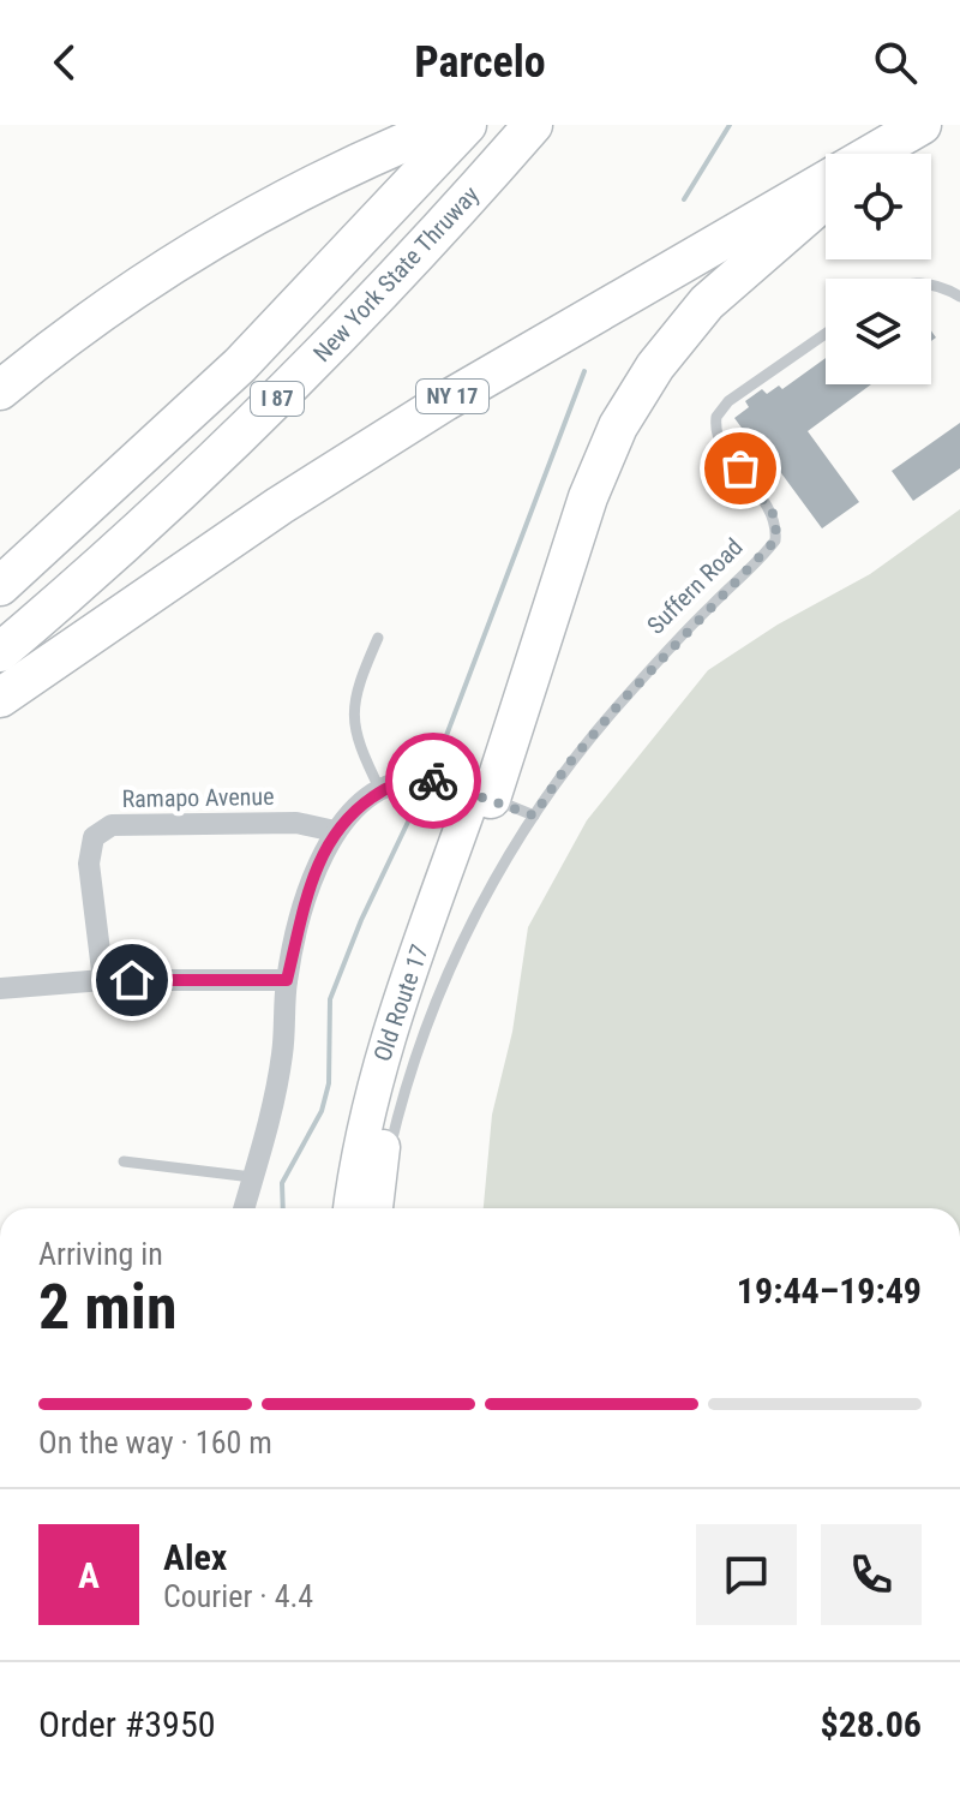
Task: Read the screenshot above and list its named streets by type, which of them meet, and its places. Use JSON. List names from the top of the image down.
{
  "streets": {
    "highway": ["New York State Thruway", "NY 17", "I 87"],
    "main road": ["Old Route 17"],
    "street": ["Ramapo Avenue"],
    "lane": ["Suffern Road"]
  },
  "page": {
    "header": "Parcelo",
    "heading": ["2 min", "Arriving in", "19:44–19:49"],
    "panel": [
      "Alex",
      "Courier · 4.4",
      "Order #3950",
      "$28.06"
    ],
    "bar": "On the way · 160 m",
    "round": "A"
  }
}
